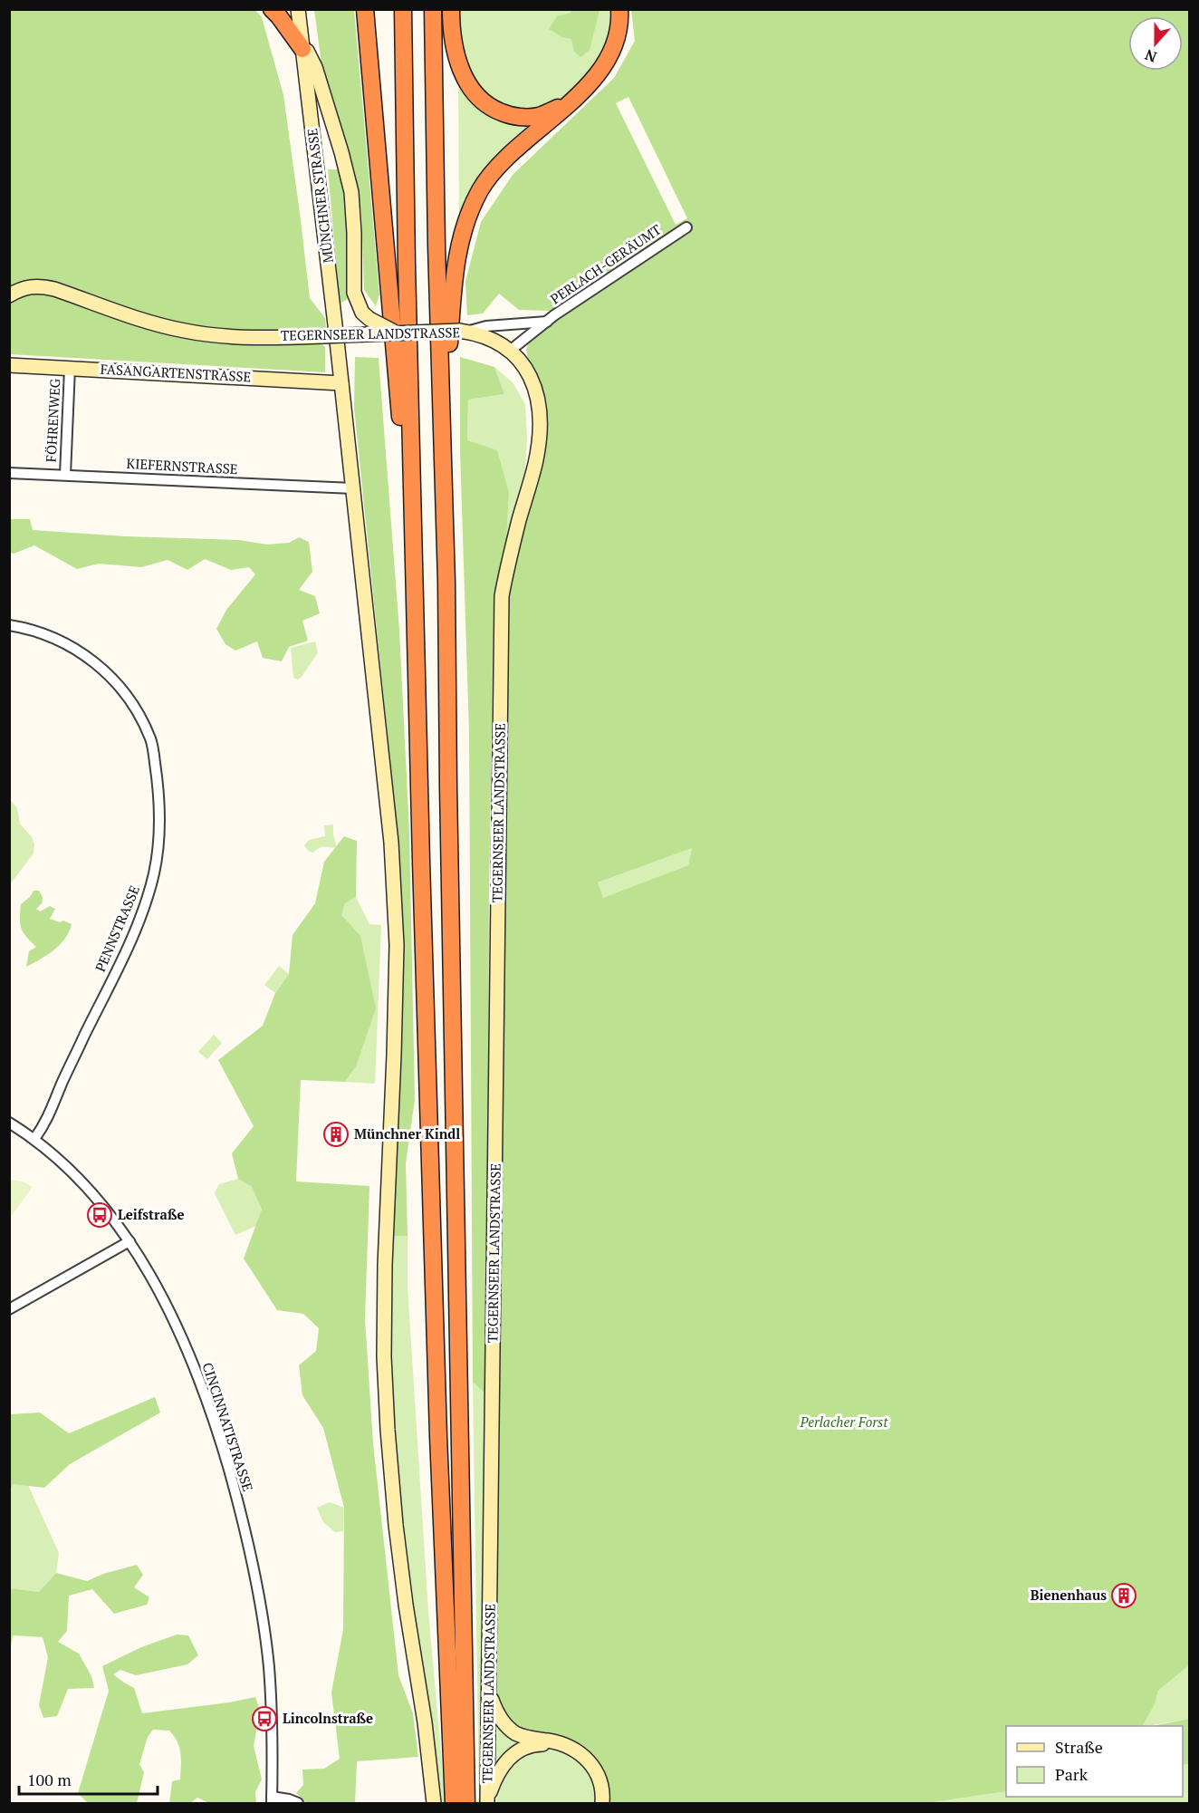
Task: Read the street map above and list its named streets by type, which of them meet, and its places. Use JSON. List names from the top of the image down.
{
  "streets": {
    "main road": ["MÜNCHNER STRASSE", "TEGERNSEER LANDSTRASSE", "FASANGARTENSTRASSE"],
    "street": [
      "PERLACH-GERÄUMT",
      "FÖHRENWEG",
      "KIEFERNSTRASSE",
      "PENNSTRASSE",
      "CINCINNATISTRASSE"
    ]
  },
  "crossings": [
    ["MÜNCHNER STRASSE", "FASANGARTENSTRASSE"],
    ["PERLACH-GERÄUMT", "TEGERNSEER LANDSTRASSE"],
    ["FASANGARTENSTRASSE", "FÖHRENWEG"],
    ["FÖHRENWEG", "KIEFERNSTRASSE"],
    ["PENNSTRASSE", "CINCINNATISTRASSE"]
  ],
  "parks": ["Perlacher Forst"],
  "places": {
    "building": ["Münchner Kindl", "Bienenhaus"],
    "bus stop": ["Leifstraße", "Lincolnstraße"]
  },
  "legend": ["Straße", "Park"],
  "scale_bar": "100 m",
  "north": "bottom"
}
